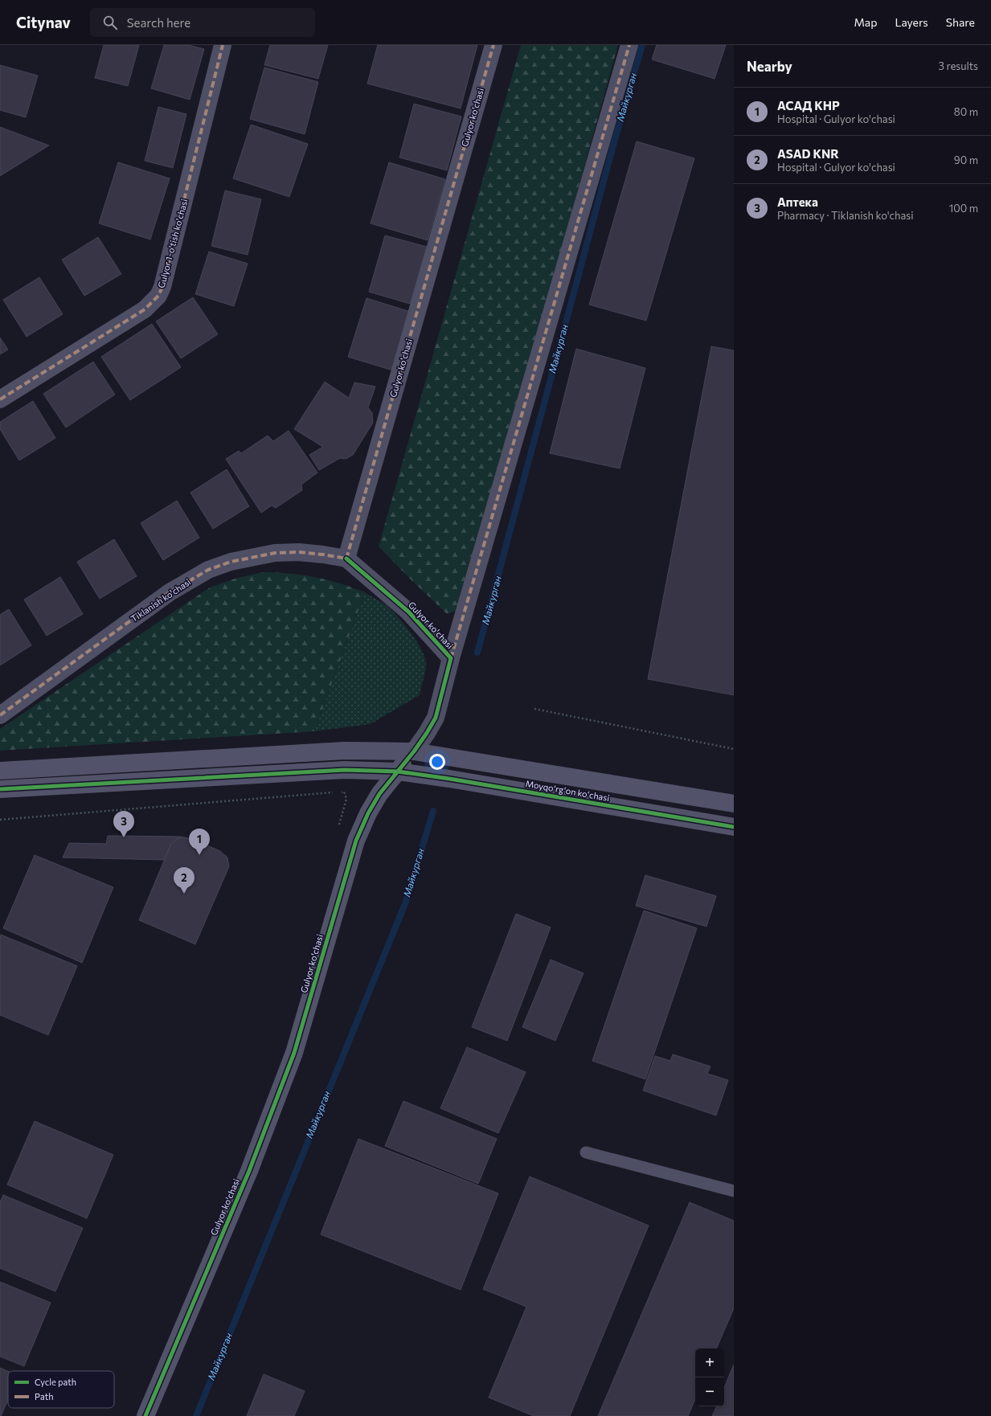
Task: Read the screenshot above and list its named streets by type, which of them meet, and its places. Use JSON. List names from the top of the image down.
{
  "streets": {
    "street": [
      "Gulyor ko'chasi",
      "Gulyor 1-o'tish ko'chasi",
      "Tiklanish ko'chasi",
      "Moyqoʻrgʻon koʻchasi"
    ]
  },
  "crossings": [
    ["Gulyor ko'chasi", "Tiklanish ko'chasi"],
    ["Gulyor ko'chasi", "Moyqoʻrgʻon koʻchasi"]
  ],
  "water": ["Майкурган"],
  "legend": ["Cycle path", "Path"],
  "page": {
    "header": "Citynav",
    "search": "Search here",
    "nav": ["Map", "Layers", "Share"],
    "heading": ["Nearby", "3 results"],
    "list": [
      {
        "mark": "1",
        "name": "АСАД КНР",
        "note": "Hospital · Gulyor ko'chasi",
        "value": "80 m"
      },
      {
        "mark": "2",
        "name": "ASAD KNR",
        "note": "Hospital · Gulyor ko'chasi",
        "value": "90 m"
      },
      {
        "mark": "3",
        "name": "Аптека",
        "note": "Pharmacy · Tiklanish ko'chasi",
        "value": "100 m"
      }
    ],
    "pins": ["3", "1", "2"],
    "map_buttons": ["+", "−"]
  }
}
